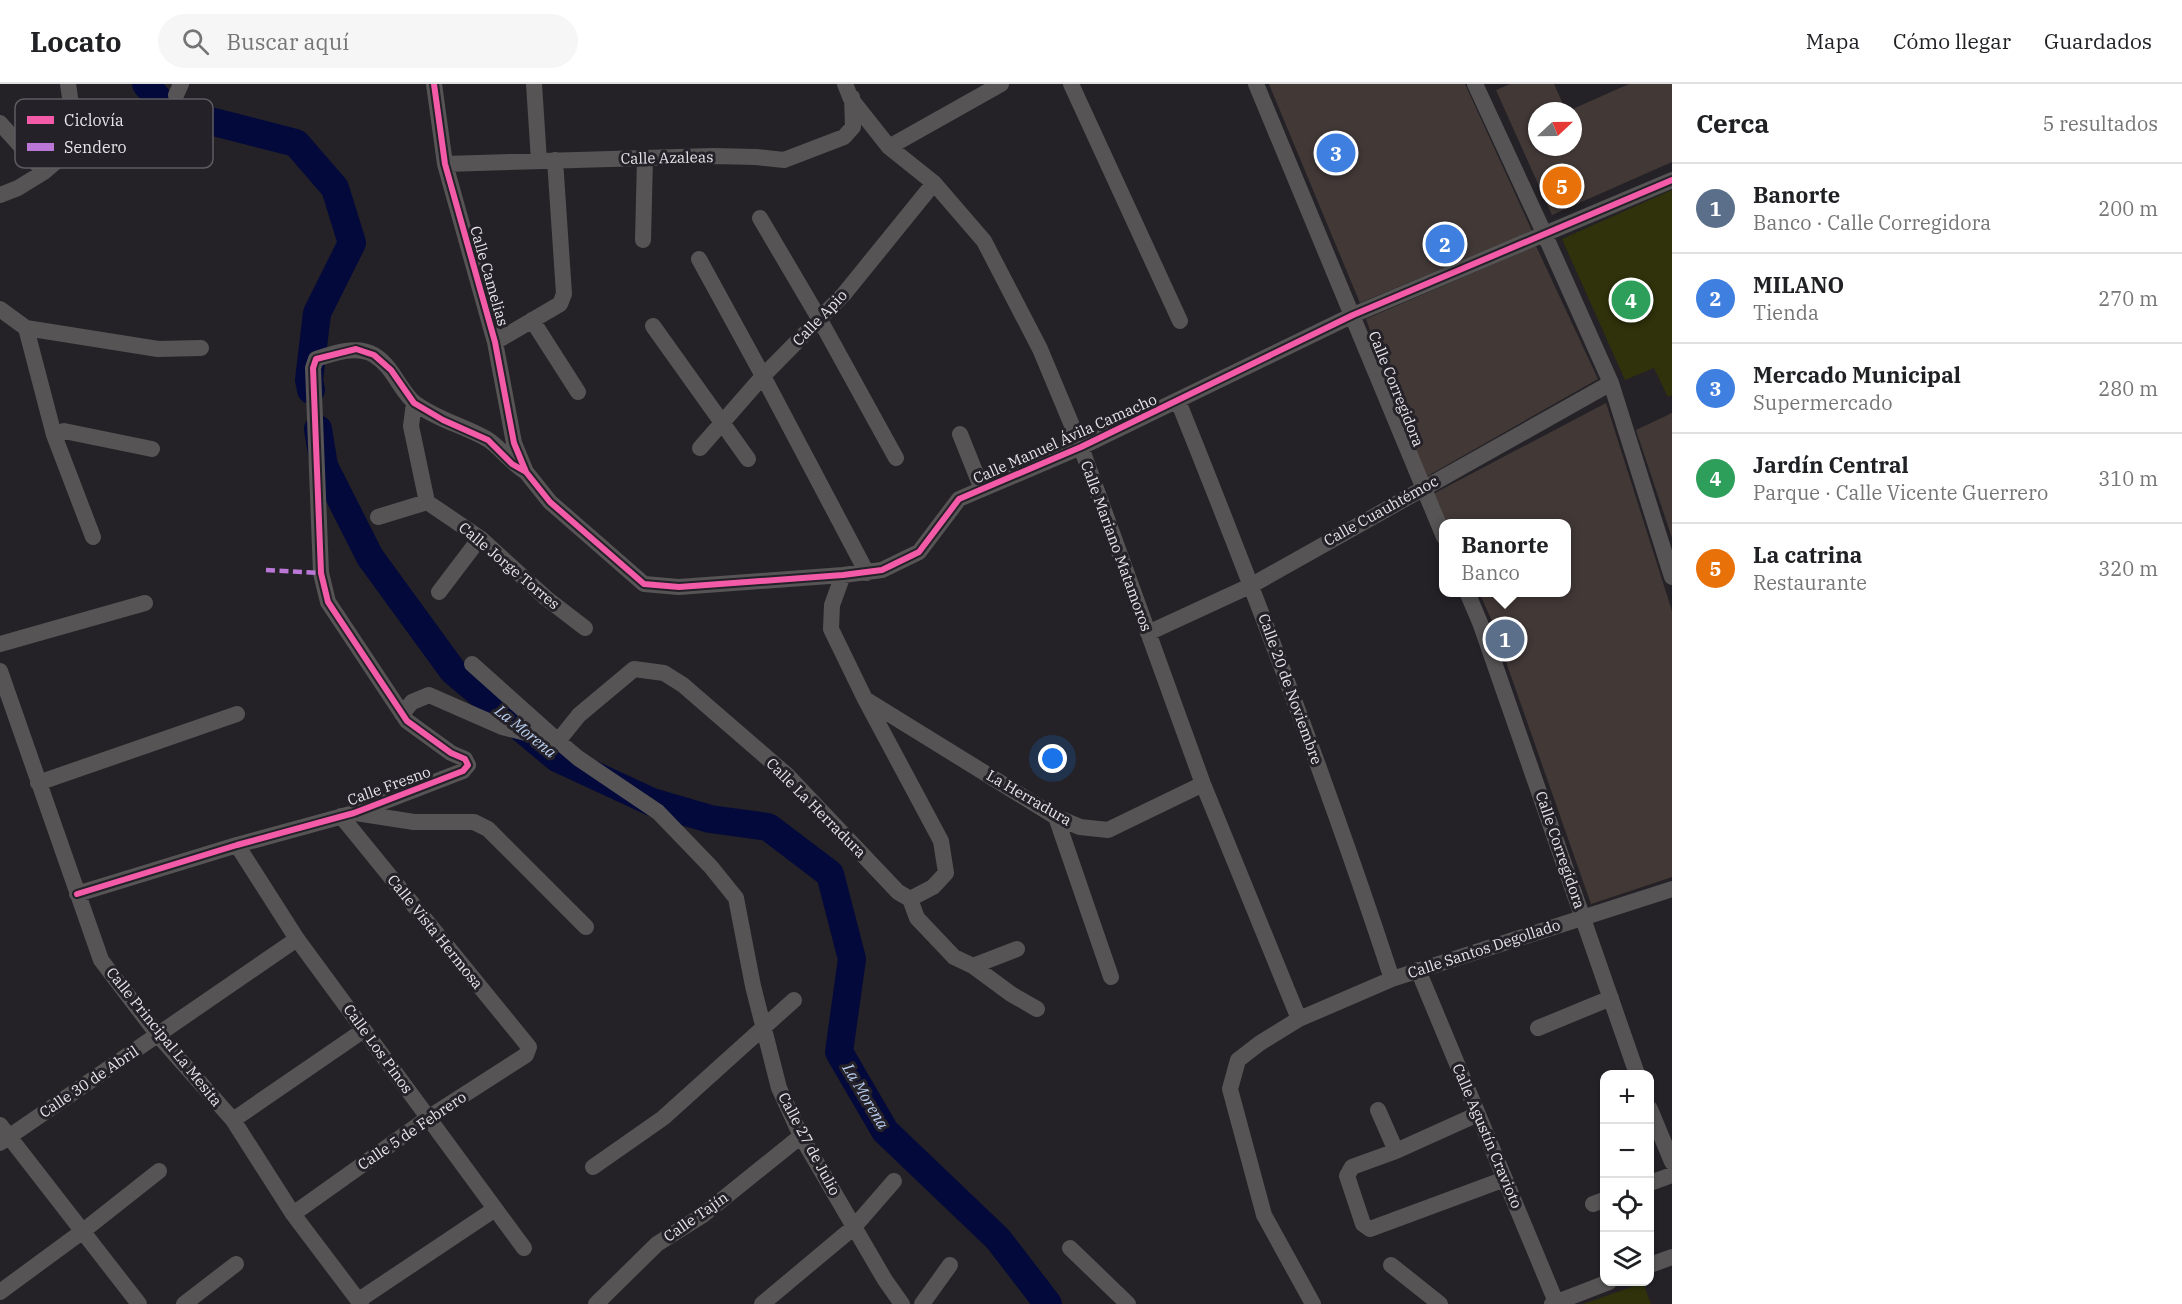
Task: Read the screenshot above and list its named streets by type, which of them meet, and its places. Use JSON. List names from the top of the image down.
{
  "streets": {
    "street": [
      "Calle Azaleas",
      "Calle Camelias",
      "Calle Apio",
      "Calle Corregidora",
      "Calle Manuel Ávila Camacho",
      "Calle Cuauhtémoc",
      "Calle Mariano Matamoros",
      "Calle Jorge Torres",
      "Calle 20 de Noviembre",
      "Calle Fresno",
      "La Herradura",
      "Calle La Herradura",
      "Calle Vista Hermosa",
      "Calle Santos Degollado",
      "Calle Principal La Mesita",
      "Calle Los Pinos",
      "Calle 30 de Abril",
      "Calle 5 de Febrero",
      "Calle Agustín Cravioto",
      "Calle 27 de Julio",
      "Calle Tajín"
    ]
  },
  "crossings": [
    ["Calle Azaleas", "Calle Camelias"],
    ["Calle Azaleas", "Calle Mariano Matamoros"],
    ["Calle Camelias", "Calle Manuel Ávila Camacho"],
    ["Calle Apio", "Calle Mariano Matamoros"],
    ["Calle Corregidora", "Calle Manuel Ávila Camacho"],
    ["Calle Corregidora", "Calle Cuauhtémoc"],
    ["Calle Corregidora", "Calle Santos Degollado"],
    ["Calle Manuel Ávila Camacho", "Calle Mariano Matamoros"],
    ["Calle Manuel Ávila Camacho", "Calle 20 de Noviembre"],
    ["Calle Cuauhtémoc", "Calle Mariano Matamoros"],
    ["Calle Cuauhtémoc", "Calle 20 de Noviembre"],
    ["Calle Mariano Matamoros", "La Herradura"],
    ["Calle Mariano Matamoros", "Calle Santos Degollado"],
    ["Calle 20 de Noviembre", "Calle Santos Degollado"],
    ["Calle Fresno", "Calle Vista Hermosa"],
    ["Calle Fresno", "Calle Principal La Mesita"],
    ["Calle Fresno", "Calle Los Pinos"],
    ["Calle La Herradura", "Calle 27 de Julio"],
    ["Calle Vista Hermosa", "Calle 5 de Febrero"],
    ["Calle Santos Degollado", "Calle Agustín Cravioto"],
    ["Calle Principal La Mesita", "Calle 30 de Abril"],
    ["Calle Principal La Mesita", "Calle 5 de Febrero"],
    ["Calle Los Pinos", "Calle 30 de Abril"],
    ["Calle Los Pinos", "Calle 5 de Febrero"],
    ["Calle 27 de Julio", "Calle Tajín"]
  ],
  "water": ["La Morena"],
  "legend": ["Ciclovía", "Sendero"],
  "north": "right",
  "page": {
    "header": "Locato",
    "search": "Buscar aquí",
    "nav": ["Mapa", "Cómo llegar", "Guardados"],
    "heading": ["Cerca", "5 resultados"],
    "pins": [
      "3",
      "5",
      "2",
      "4",
      "1"
    ],
    "list": [
      {
        "mark": "1",
        "name": "Banorte",
        "note": "Banco · Calle Corregidora",
        "value": "200 m"
      },
      {
        "mark": "2",
        "name": "MILANO",
        "note": "Tienda",
        "value": "270 m"
      },
      {
        "mark": "3",
        "name": "Mercado Municipal",
        "note": "Supermercado",
        "value": "280 m"
      },
      {
        "mark": "4",
        "name": "Jardín Central",
        "note": "Parque · Calle Vicente Guerrero",
        "value": "310 m"
      },
      {
        "mark": "5",
        "name": "La catrina",
        "note": "Restaurante",
        "value": "320 m"
      }
    ],
    "popup": ["Banorte", "Banco"],
    "map_buttons": ["+", "−"]
  }
}
